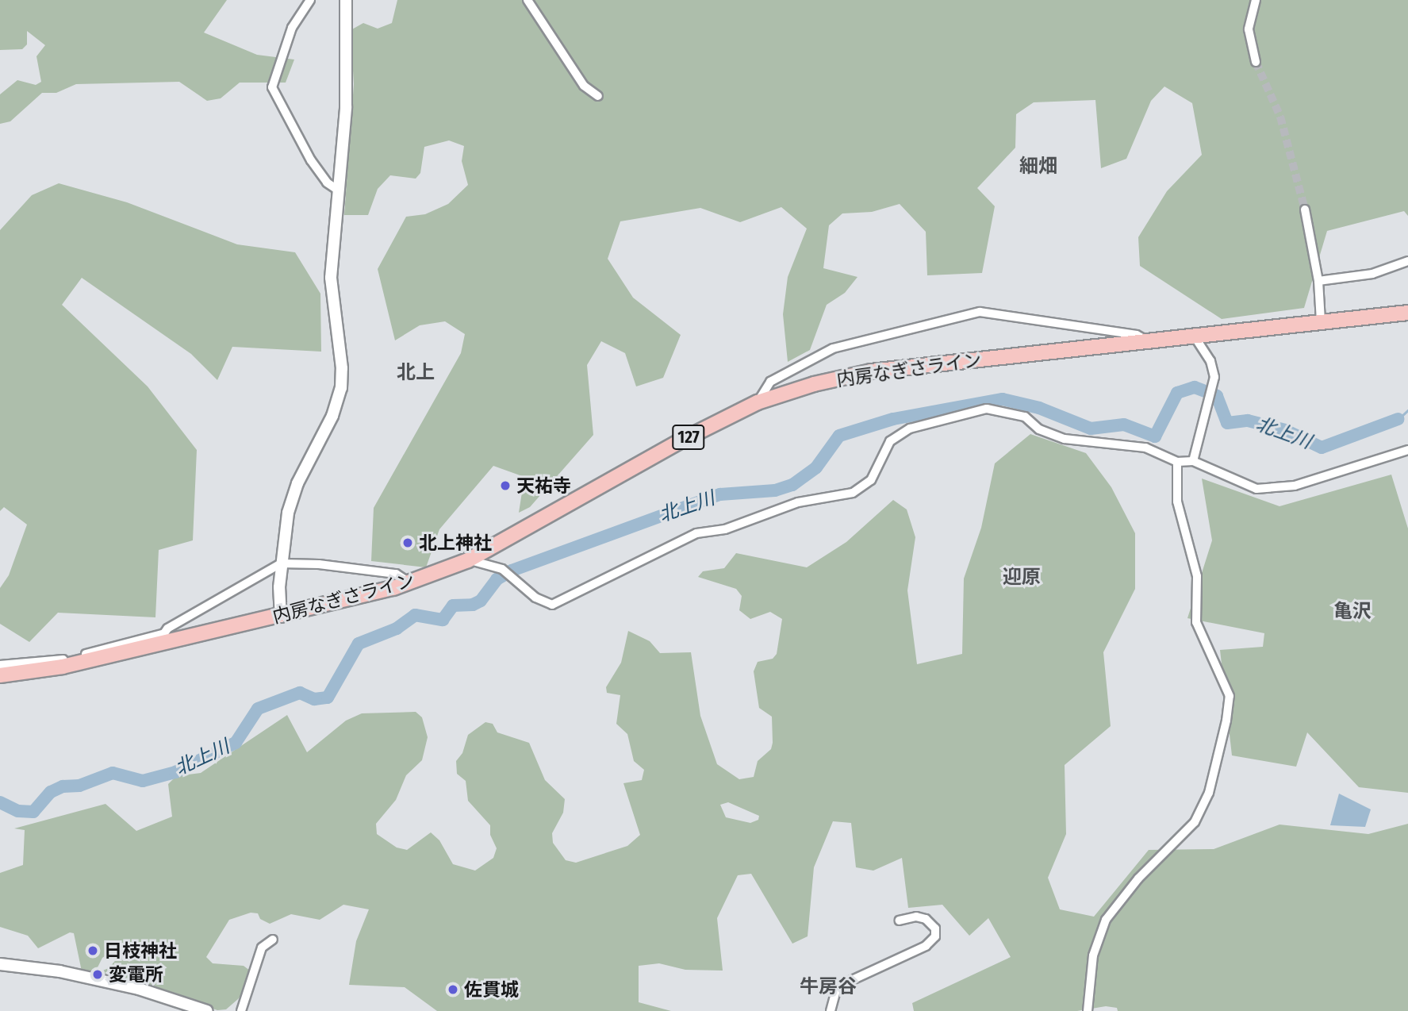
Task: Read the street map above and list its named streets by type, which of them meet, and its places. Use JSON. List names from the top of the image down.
{
  "streets": {
    "highway": ["内房なぎさライン", "127"]
  },
  "districts": [
    "細畑",
    "北上",
    "迎原",
    "亀沢",
    "牛房谷"
  ],
  "water": ["北上川"],
  "places": [
    "天祐寺",
    "北上神社",
    "日枝神社",
    "変電所",
    "佐貫城"
  ]
}
